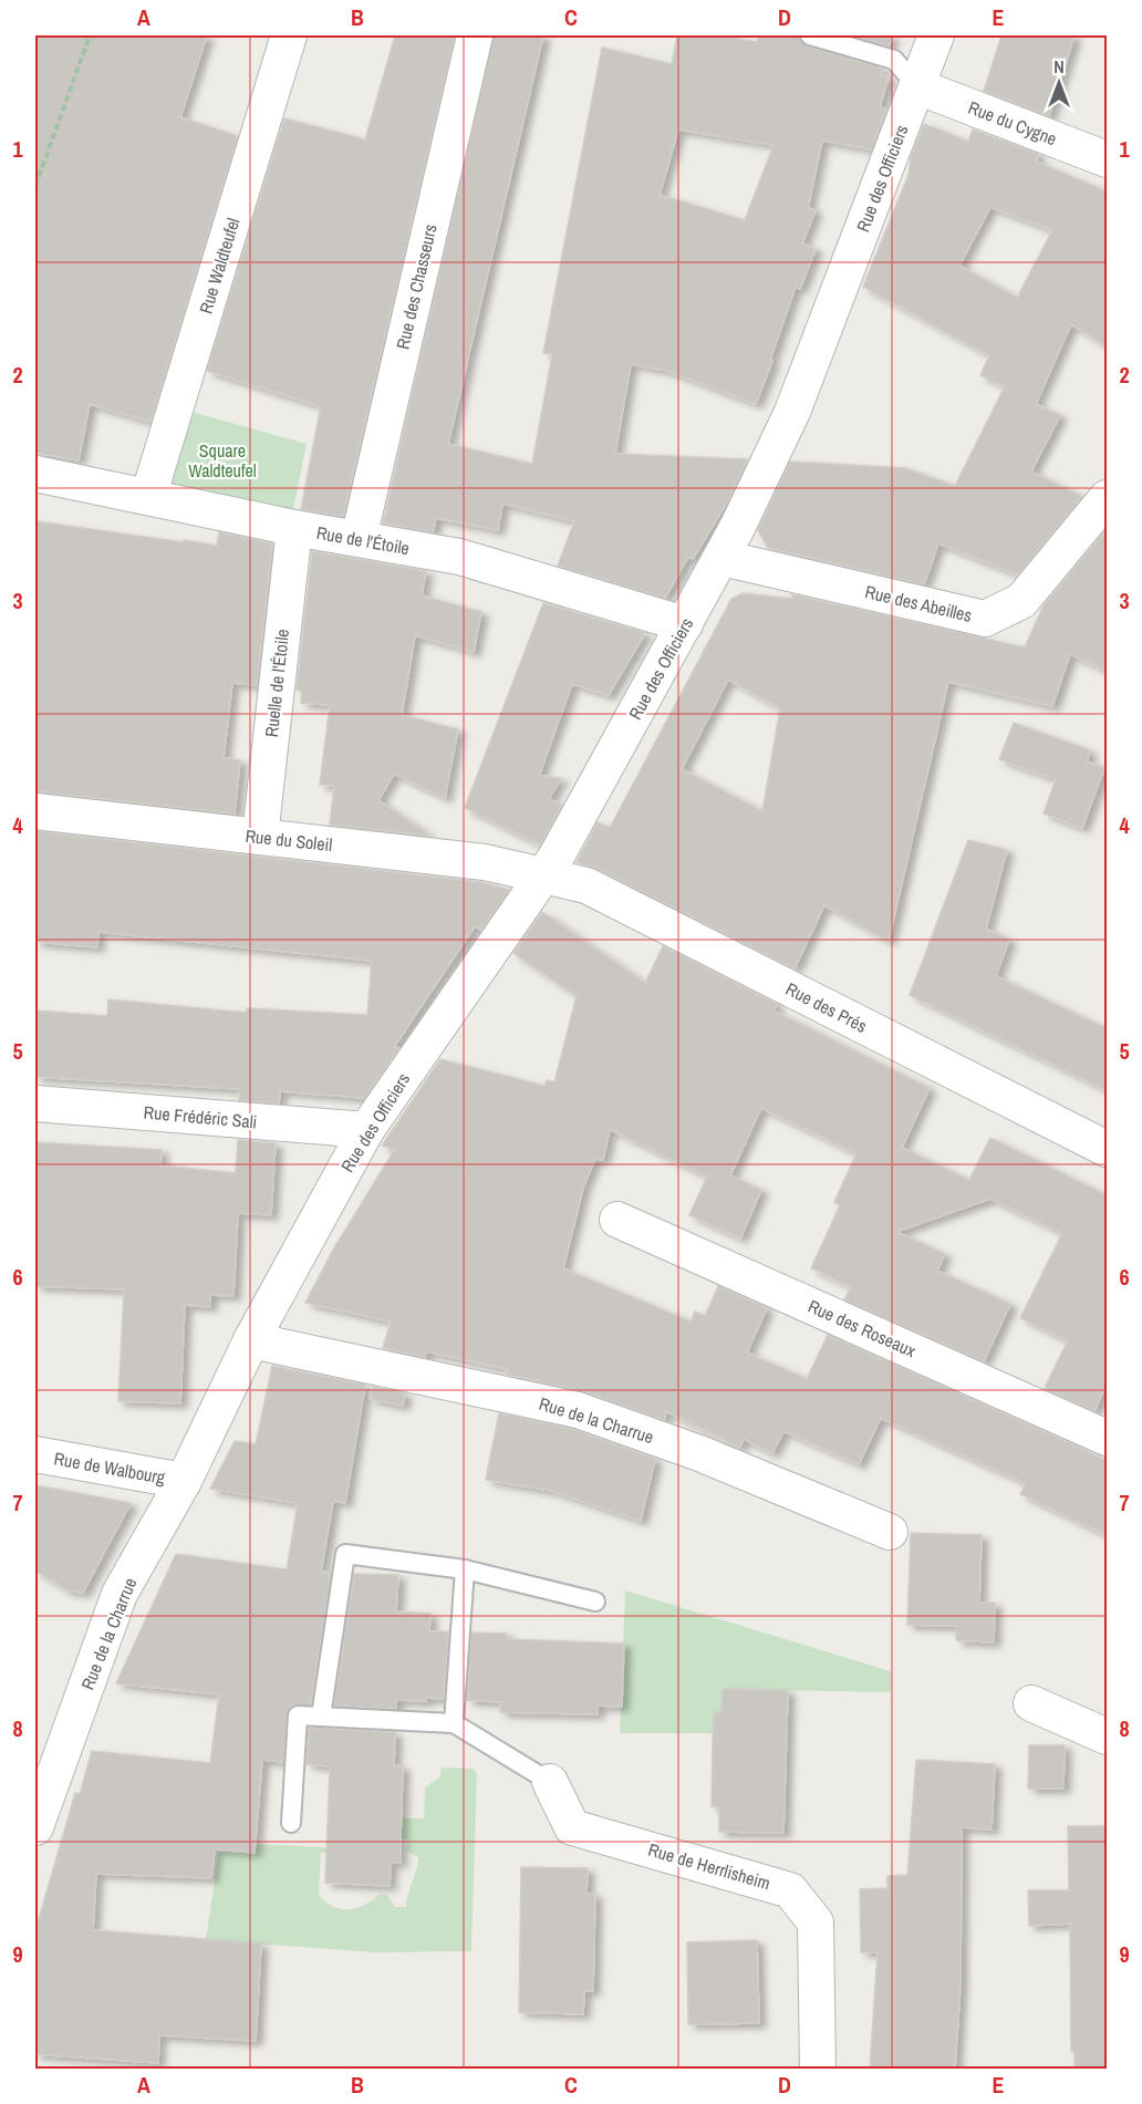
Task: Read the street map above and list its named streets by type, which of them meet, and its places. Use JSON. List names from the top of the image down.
{
  "streets": {
    "street": [
      "Rue du Cygne",
      "Rue des Officiers",
      "Rue Waldteufel",
      "Rue des Chasseurs",
      "Rue de l'Étoile",
      "Rue des Abeilles",
      "Ruelle de l'Étoile",
      "Rue du Soleil",
      "Rue des Prés",
      "Rue Frédéric Sali",
      "Rue des Roseaux",
      "Rue de la Charrue",
      "Rue de Walbourg",
      "Rue de Herrlisheim"
    ]
  },
  "crossings": [
    ["Rue du Cygne", "Rue des Officiers"],
    ["Rue des Officiers", "Rue de l'Étoile"],
    ["Rue des Officiers", "Rue des Abeilles"],
    ["Rue des Officiers", "Rue du Soleil"],
    ["Rue des Officiers", "Rue des Prés"],
    ["Rue des Officiers", "Rue Frédéric Sali"],
    ["Rue des Officiers", "Rue de la Charrue"],
    ["Rue Waldteufel", "Rue de l'Étoile"],
    ["Rue des Chasseurs", "Rue de l'Étoile"],
    ["Rue de l'Étoile", "Ruelle de l'Étoile"],
    ["Ruelle de l'Étoile", "Rue du Soleil"],
    ["Rue du Soleil", "Rue des Prés"],
    ["Rue de la Charrue", "Rue de Walbourg"]
  ],
  "parks": ["Square Waldteufel"],
  "north": "top",
  "grid": {
    "columns": [
      "A",
      "B",
      "C",
      "D",
      "E"
    ],
    "rows": [
      "1",
      "2",
      "3",
      "4",
      "5",
      "6",
      "7",
      "8",
      "9"
    ]
  }
}
